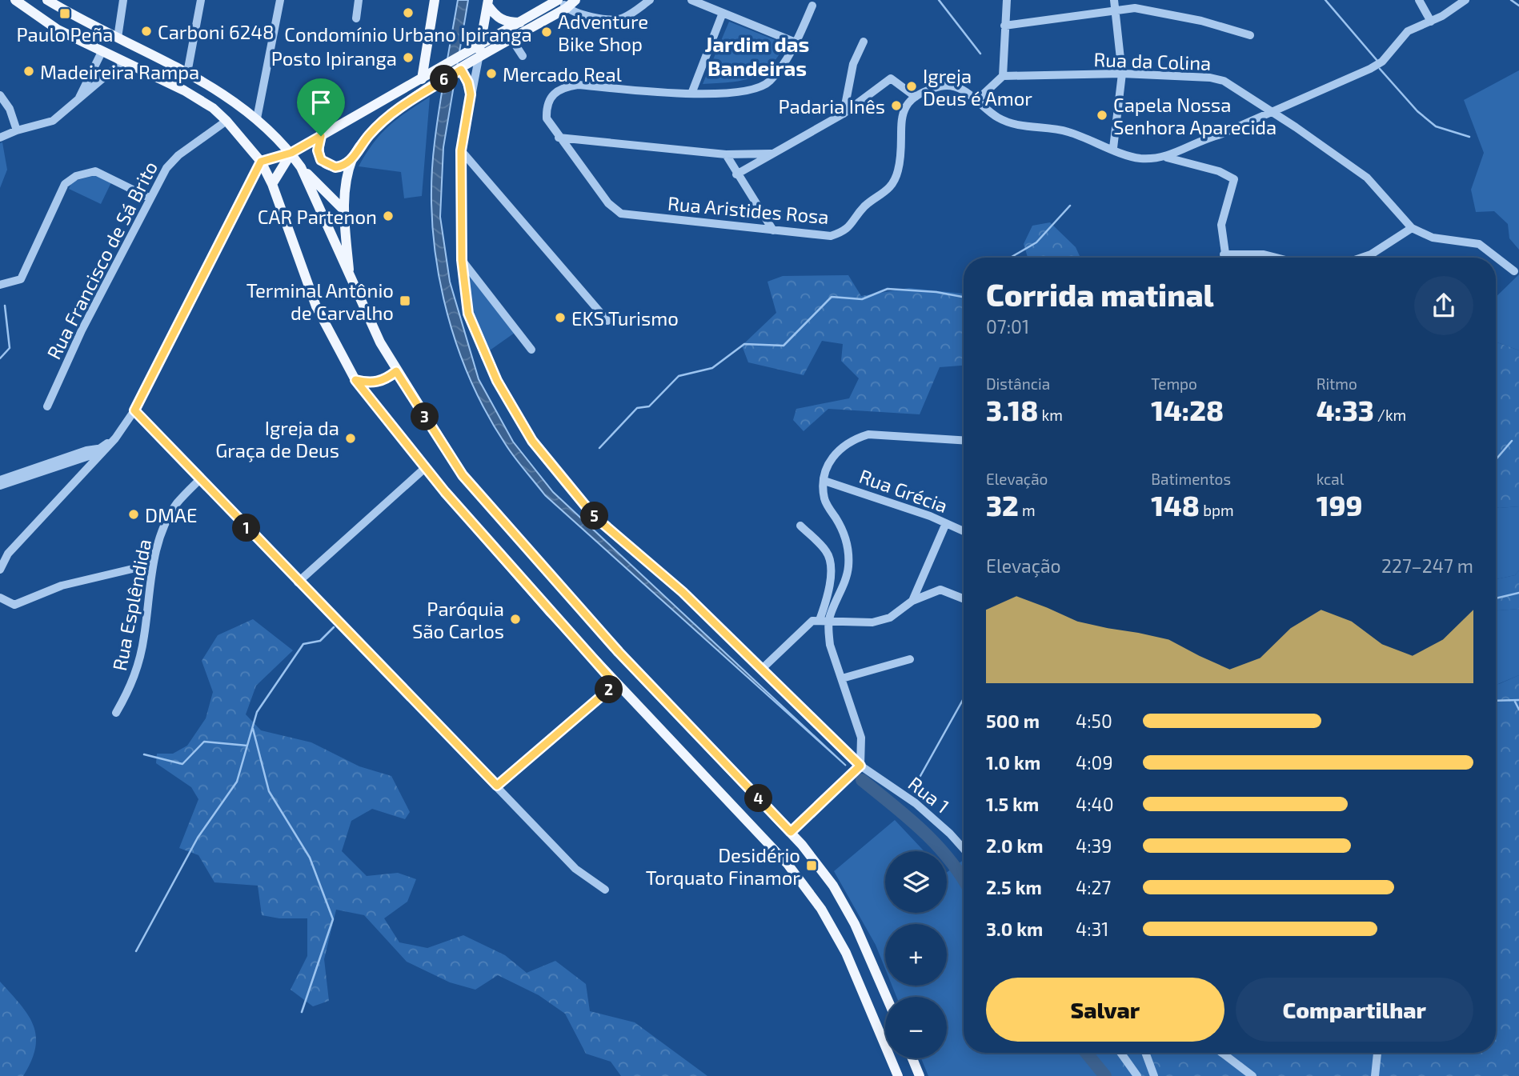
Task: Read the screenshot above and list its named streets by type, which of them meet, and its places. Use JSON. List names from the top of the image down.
{
  "streets": {
    "street": [
      "Rua da Colina",
      "Rua Aristides Rosa",
      "Rua Francisco de Sá Brito",
      "Rua Grécia",
      "Rua Esplêndida",
      "Rua 1"
    ]
  },
  "districts": ["Jardim das Bandeiras"],
  "places": {
    "other": [
      "Condomínio Urbano Ipiranga",
      "Carboni 6248",
      "Adventure Bike Shop",
      "Posto Ipiranga",
      "Madeireira Rampa",
      "Mercado Real",
      "Igreja Deus é Amor",
      "Padaria Inês",
      "Capela Nossa Senhora Aparecida",
      "CAR Partenon",
      "EKS Turismo",
      "Igreja da Graça de Deus",
      "DMAE",
      "Paróquia São Carlos"
    ],
    "transit": ["Paulo Peña", "Terminal Antônio de Carvalho", "Desidério Torquato Finamor"]
  },
  "page": {
    "pins": [
      "6",
      "3",
      "5",
      "1",
      "2",
      "4"
    ],
    "heading": ["Corrida matinal", "07:01"],
    "stats": [
      ["Distância", "3.18 km"],
      ["Tempo", "14:28"],
      ["Ritmo", "4:33 /km"],
      ["Elevação", "32 m"],
      ["Batimentos", "148 bpm"],
      ["kcal", "199"]
    ],
    "chart": ["Elevação", "227–247 m"],
    "list": [
      {
        "name": "500 m",
        "note": "4:50"
      },
      {
        "name": "1.0 km",
        "note": "4:09"
      },
      {
        "name": "1.5 km",
        "note": "4:40"
      },
      {
        "name": "2.0 km",
        "note": "4:39"
      },
      {
        "name": "2.5 km",
        "note": "4:27"
      },
      {
        "name": "3.0 km",
        "note": "4:31"
      }
    ],
    "map_buttons": ["+", "−"],
    "buttons": ["Salvar", "Compartilhar"]
  }
}
